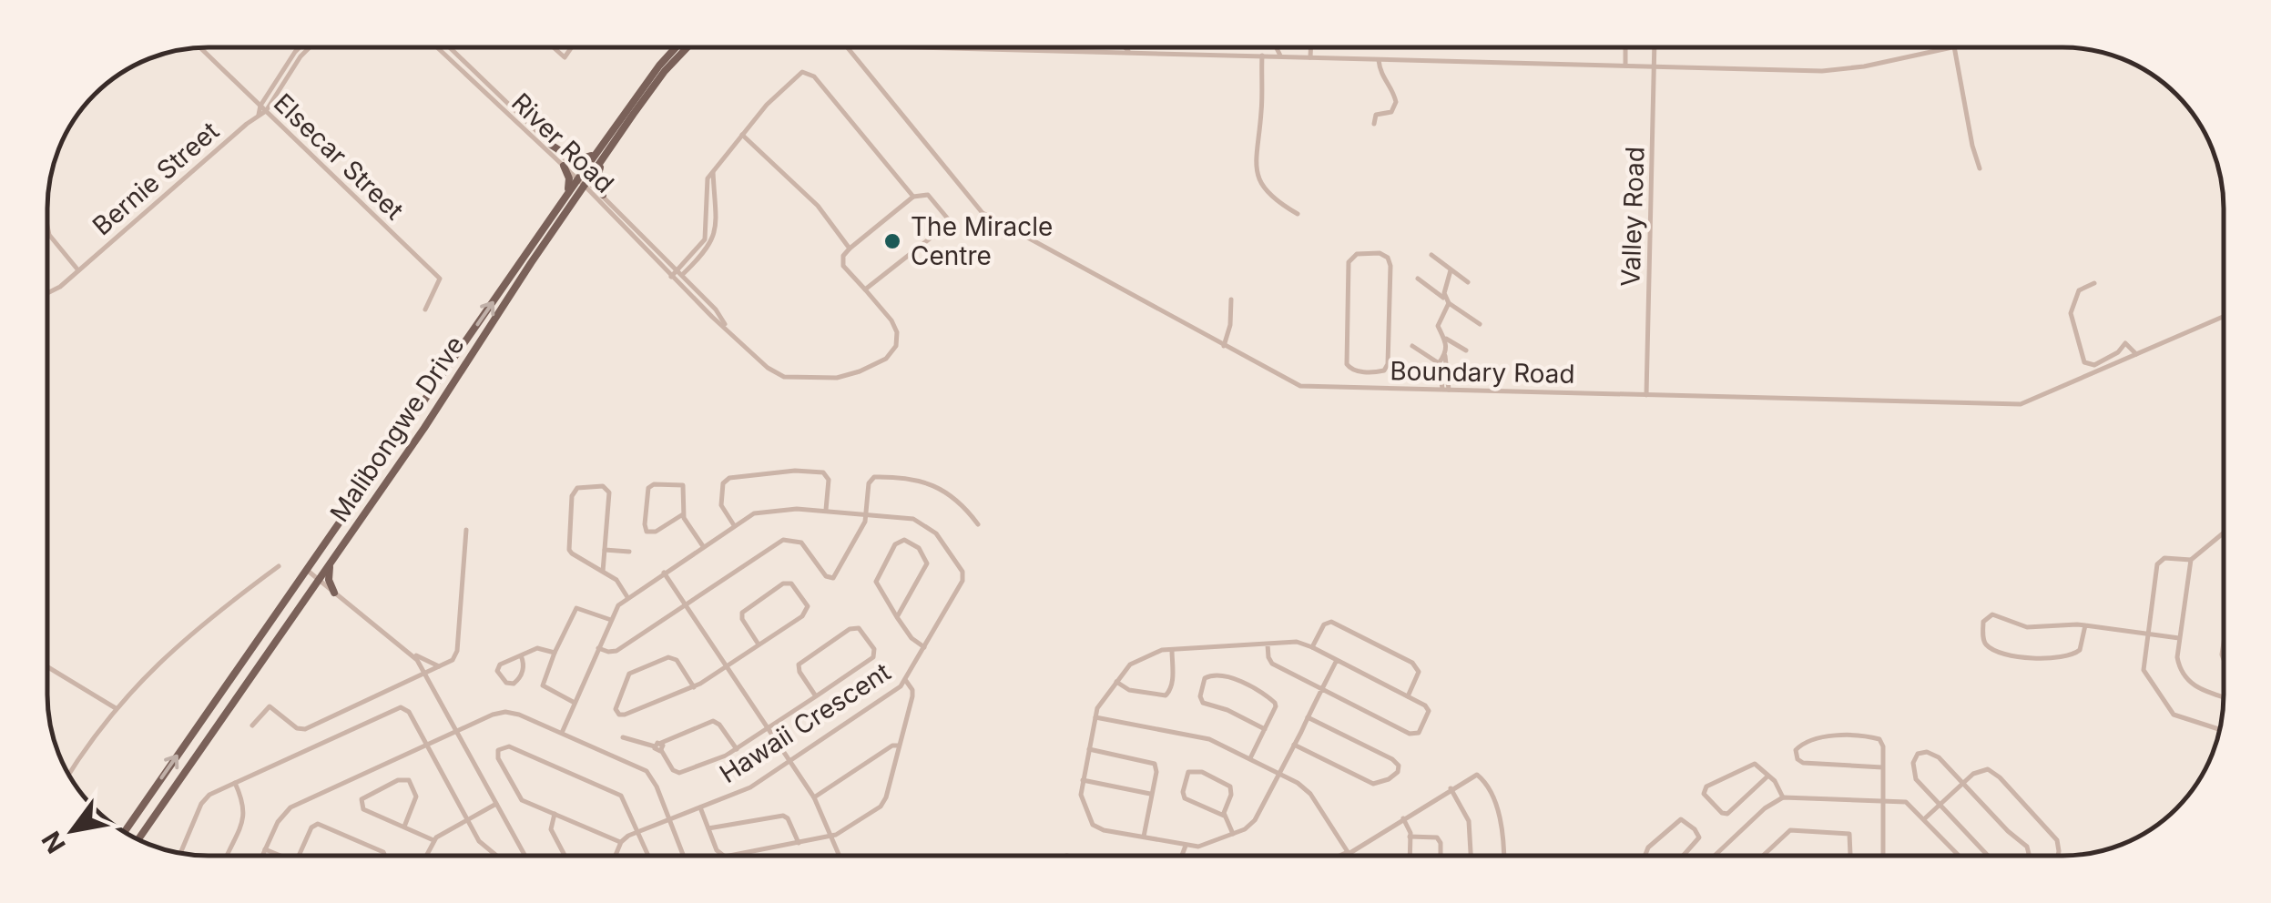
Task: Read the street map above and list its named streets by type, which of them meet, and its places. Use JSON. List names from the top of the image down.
{
  "streets": {
    "main road": ["Malibongwe Drive"],
    "street": [
      "River Road",
      "Elsecar Street",
      "Bernie Street",
      "Valley Road",
      "Boundary Road",
      "Hawaii Crescent"
    ]
  },
  "crossings": [
    ["River Road", "Malibongwe Drive"],
    ["Elsecar Street", "Bernie Street"],
    ["Valley Road", "Boundary Road"]
  ],
  "places": ["The Miracle Centre"],
  "north": "bottom left"
}
